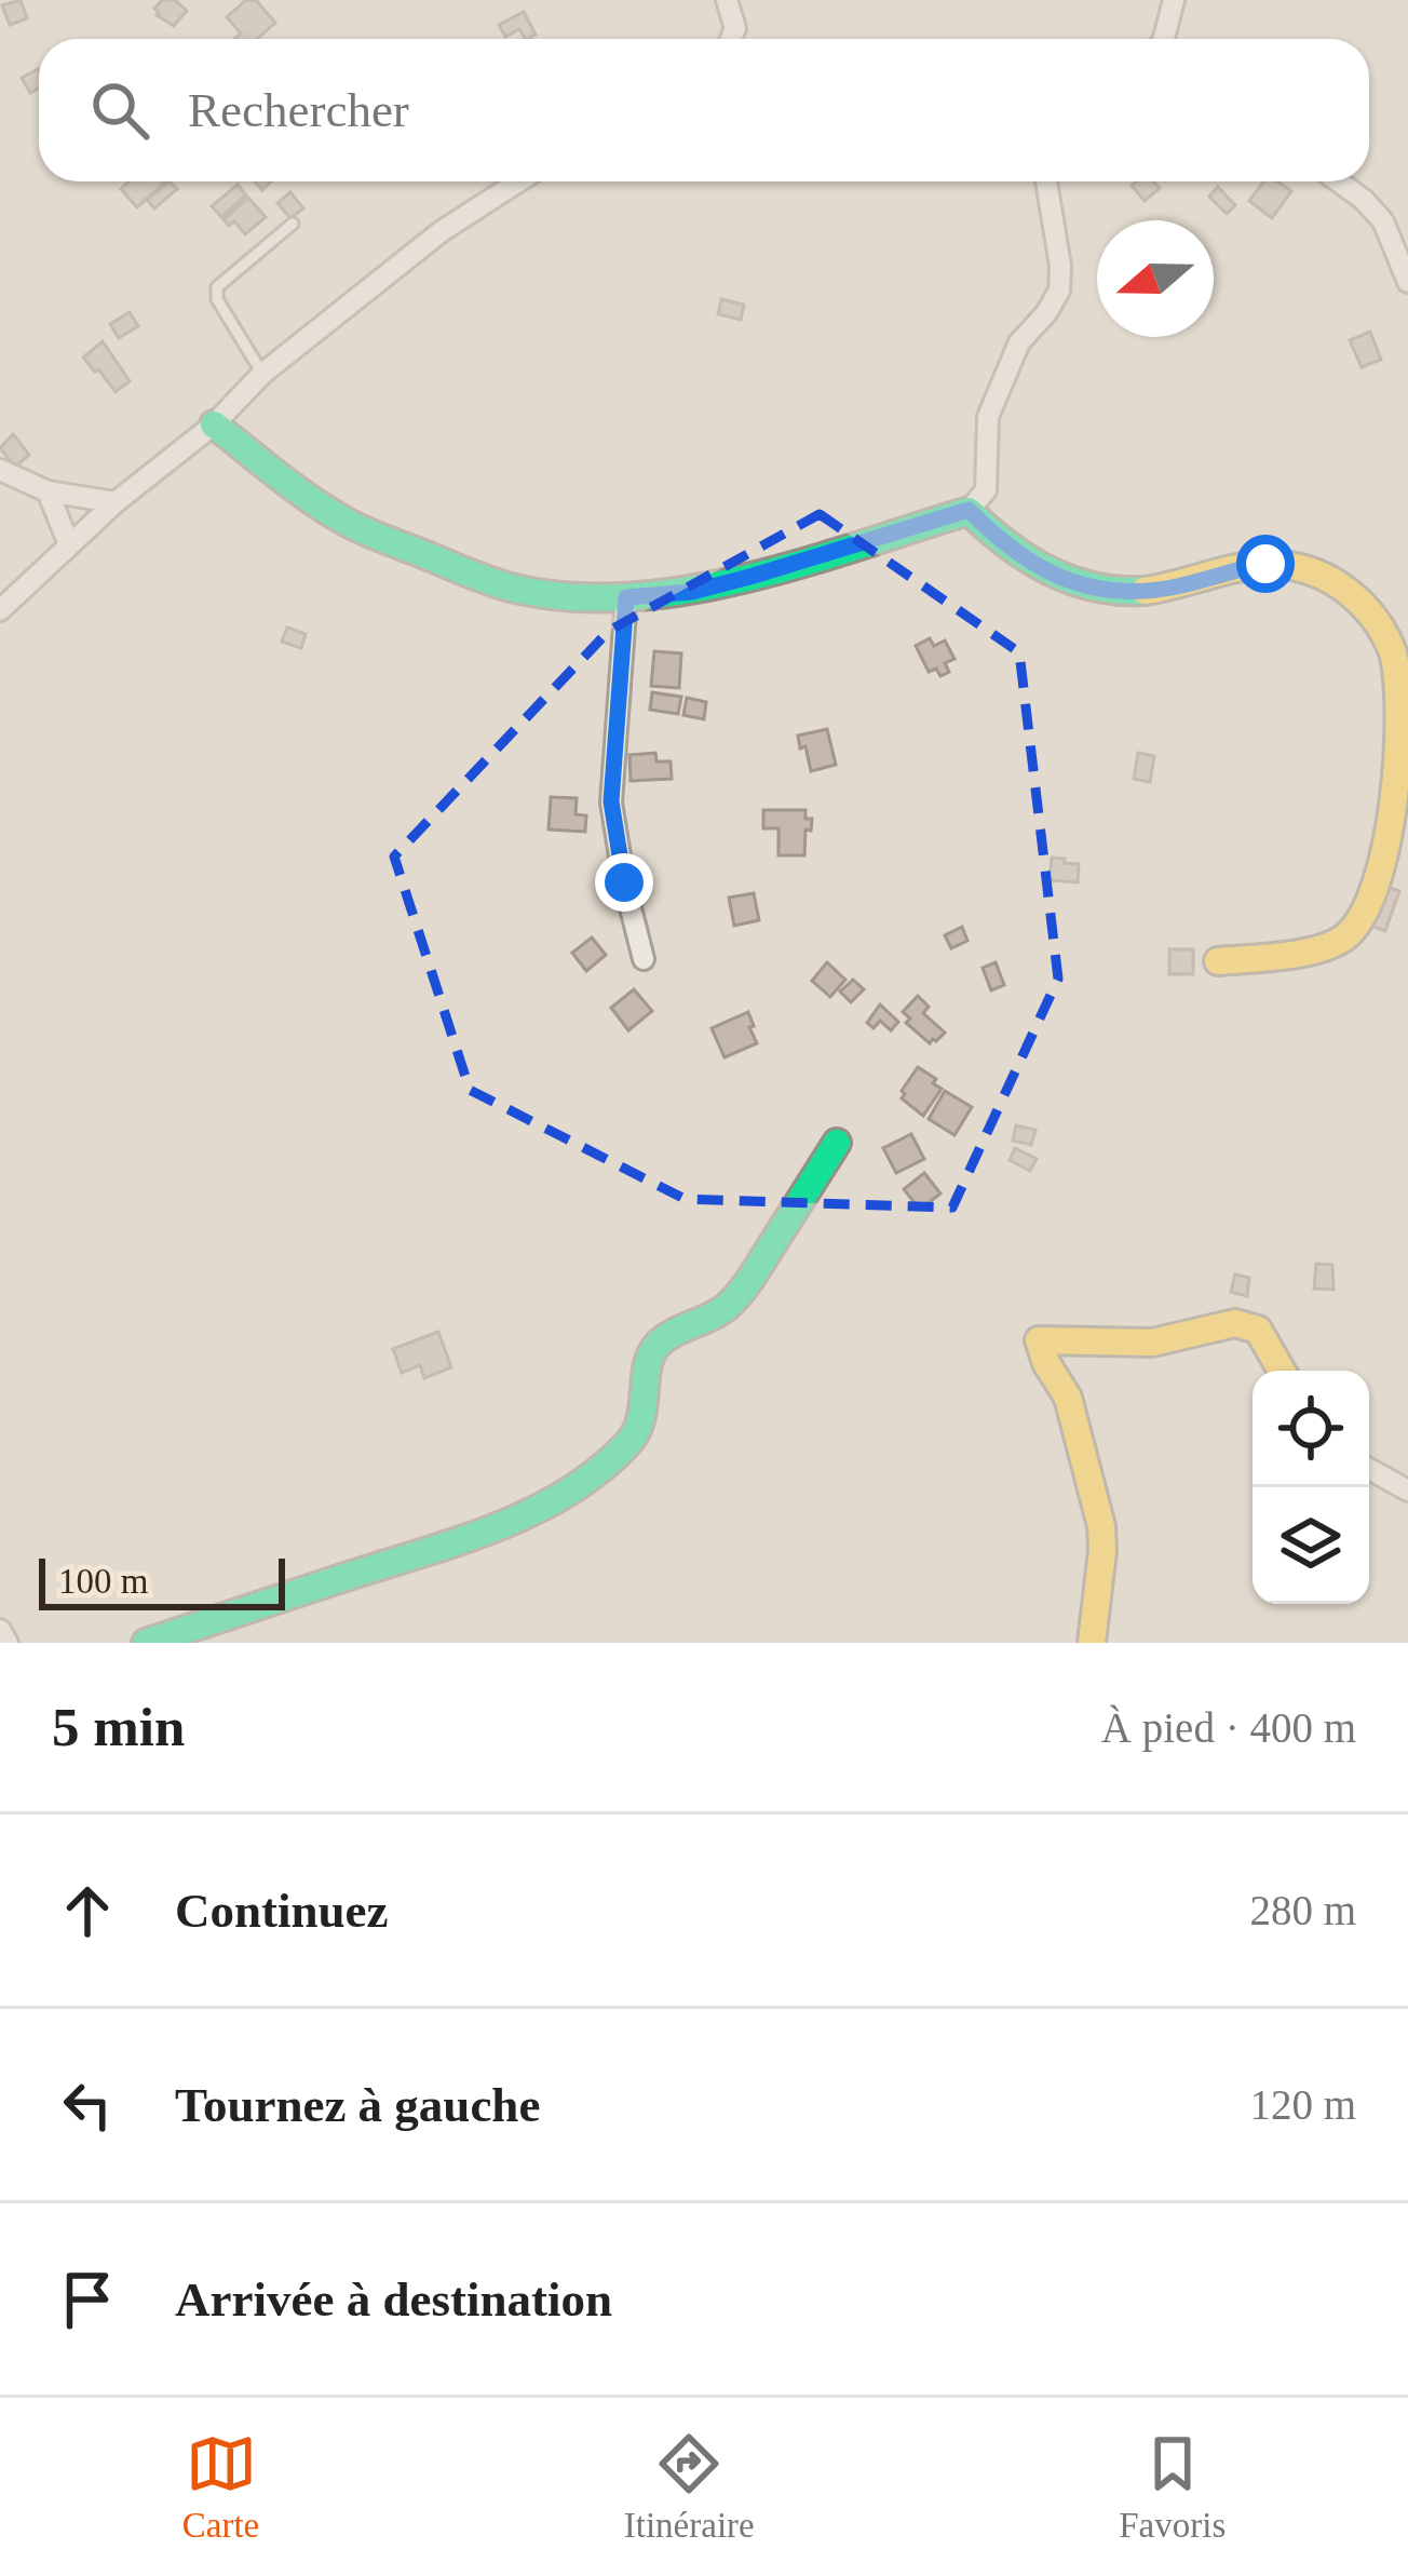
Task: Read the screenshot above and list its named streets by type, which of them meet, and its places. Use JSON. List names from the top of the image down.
{
  "scale_bar": "100 m",
  "north": "left",
  "page": {
    "search": "Rechercher",
    "scale": "100 m",
    "heading": ["5 min", "À pied · 400 m"],
    "list": [
      ["Continuez", "280 m"],
      ["Tournez à gauche", "120 m"],
      "Arrivée à destination"
    ],
    "nav": ["Carte", "Itinéraire", "Favoris"]
  }
}
